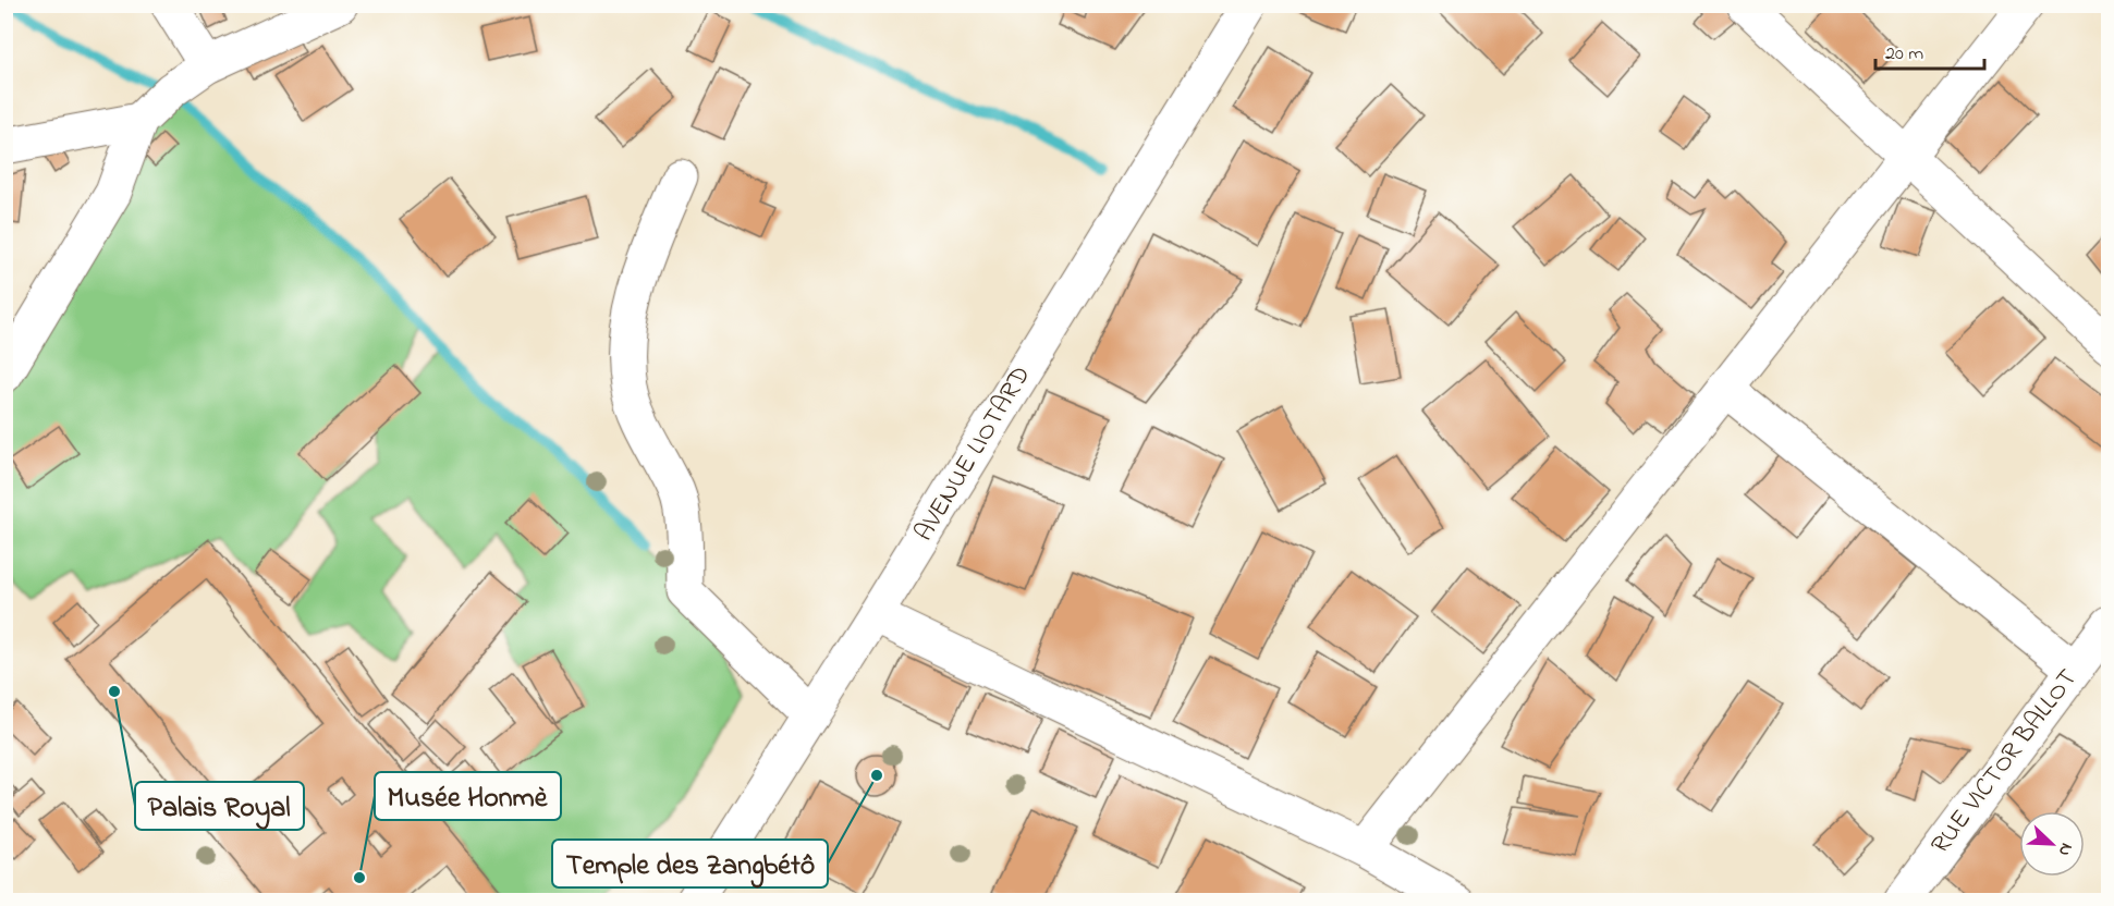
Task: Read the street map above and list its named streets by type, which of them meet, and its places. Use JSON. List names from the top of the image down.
{
  "streets": {
    "street": ["AVENUE LIOTARD", "RUE VICTOR BALLOT"]
  },
  "places": ["Palais Royal", "Temple des Zangbétô", "Musée Honmè"],
  "scale_bar": "20 m",
  "north": "bottom right"
}
